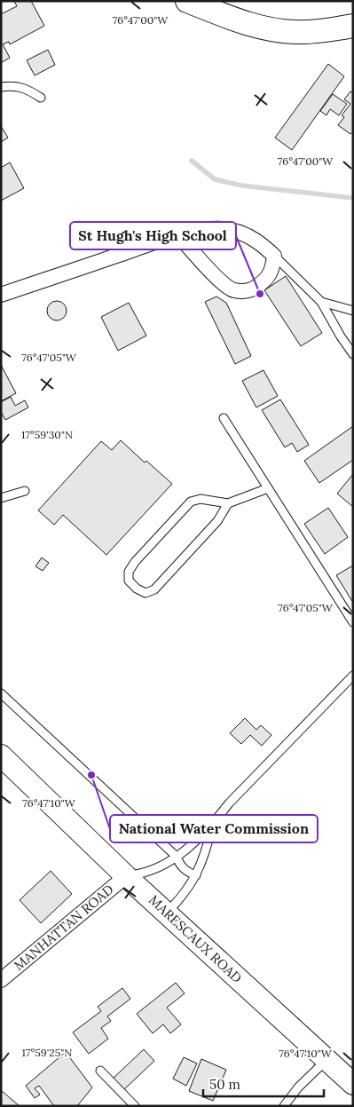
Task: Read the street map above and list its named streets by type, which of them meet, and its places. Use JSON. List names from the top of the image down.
{
  "streets": {
    "main road": ["MARESCAUX ROAD"],
    "street": ["MANHATTAN ROAD"]
  },
  "crossings": [
    ["MANHATTAN ROAD", "MARESCAUX ROAD"]
  ],
  "places": ["St Hugh's High School", "National Water Commission"],
  "scale_bar": "50 m",
  "coordinates": [
    "76°47'00\"W",
    "76°47'05\"W",
    "17°59'30\"N",
    "76°47'10\"W",
    "17°59'25\"N"
  ]
}
